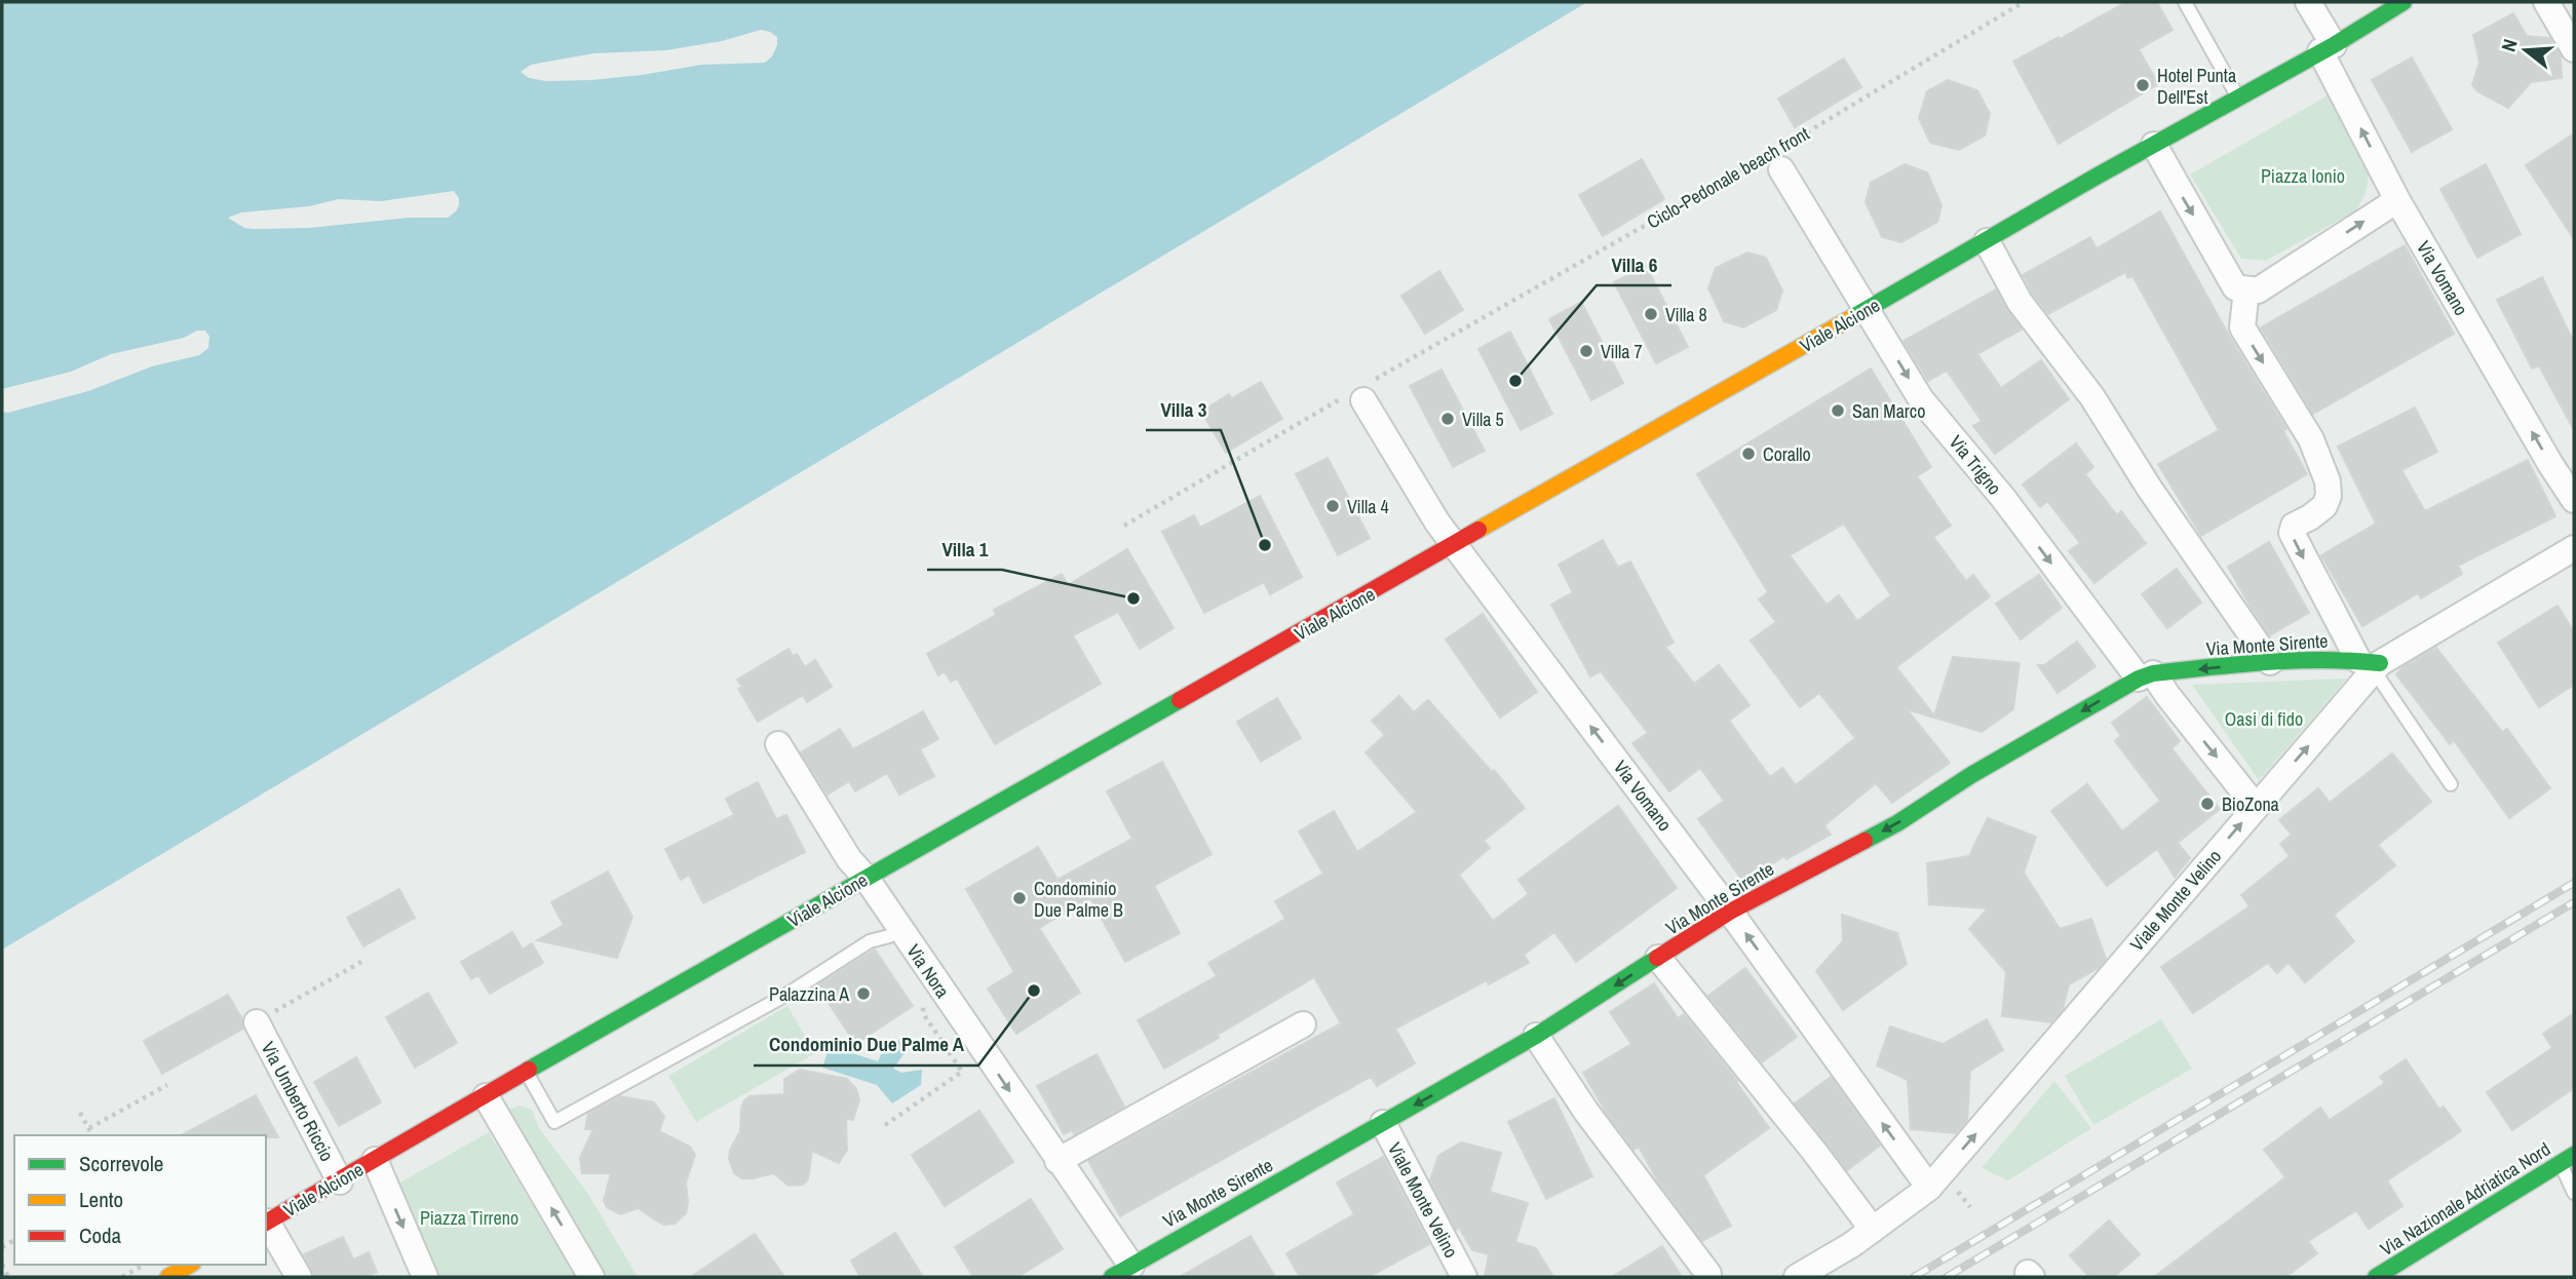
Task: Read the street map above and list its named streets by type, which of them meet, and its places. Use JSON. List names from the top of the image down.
{
  "streets": {
    "street": [
      "Via Vomano",
      "Viale Alcione",
      "Via Trigno",
      "Via Monte Sirente",
      "Viale Monte Velino",
      "Via Nora",
      "Via Umberto Riccio",
      "Via Nazionale Adriatica Nord"
    ],
    "path": ["Ciclo-Pedonale beach front"]
  },
  "crossings": [
    ["Ciclo-Pedonale beach front", "Via Vomano"],
    ["Ciclo-Pedonale beach front", "Via Trigno"],
    ["Via Vomano", "Viale Alcione"],
    ["Via Vomano", "Via Monte Sirente"],
    ["Via Vomano", "Viale Monte Velino"],
    ["Viale Alcione", "Via Trigno"],
    ["Viale Alcione", "Via Nora"],
    ["Viale Alcione", "Via Umberto Riccio"],
    ["Via Trigno", "Via Monte Sirente"],
    ["Via Trigno", "Viale Monte Velino"],
    ["Via Monte Sirente", "Viale Monte Velino"],
    ["Via Monte Sirente", "Via Nora"]
  ],
  "one_way": ["Via Monte Sirente", "Viale Monte Velino", "Via Nora"],
  "parks": ["Piazza Ionio", "Oasi di fido", "Piazza Tirreno"],
  "places": [
    "Hotel Punta Dell'Est",
    "Villa 8",
    "Villa 7",
    "Villa 6",
    "San Marco",
    "Villa 5",
    "Corallo",
    "Villa 4",
    "Villa 3",
    "Villa 1",
    "BioZona",
    "Condominio Due Palme B",
    "Condominio Due Palme A",
    "Palazzina A"
  ],
  "legend": ["Scorrevole", "Lento", "Coda"],
  "north": "left"
}
